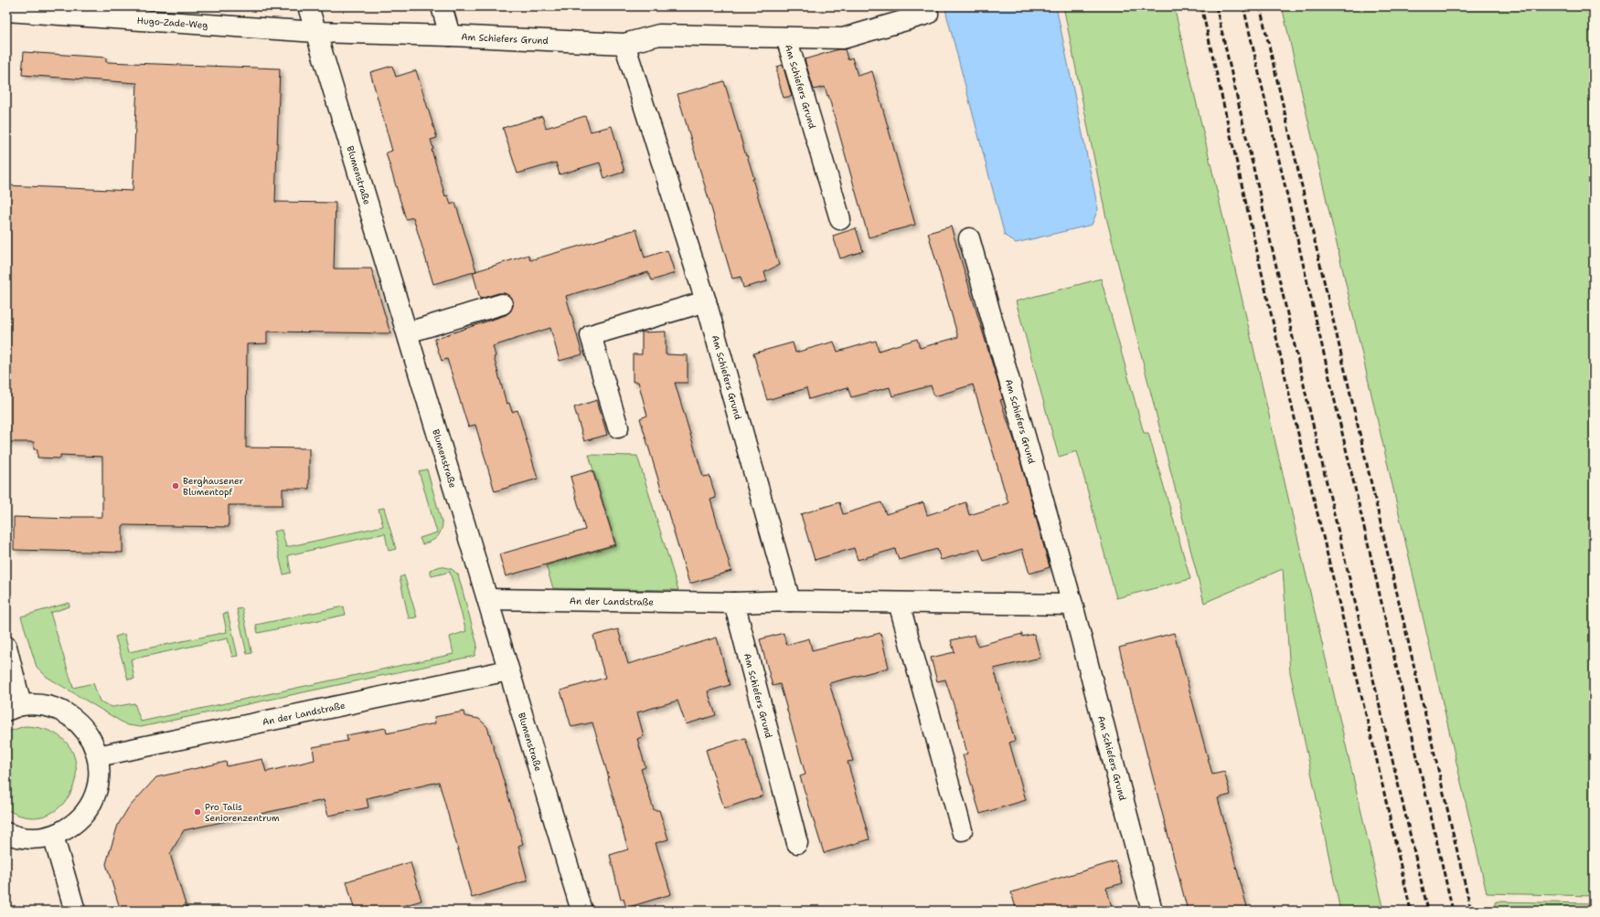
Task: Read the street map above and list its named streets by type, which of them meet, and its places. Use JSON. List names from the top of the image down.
{
  "streets": {
    "street": [
      "Hugo-Zade-Weg",
      "Am Schiefers Grund",
      "Blumenstraße",
      "An der Landstraße"
    ]
  },
  "crossings": [
    ["Hugo-Zade-Weg", "Am Schiefers Grund"],
    ["Hugo-Zade-Weg", "Blumenstraße"],
    ["Am Schiefers Grund", "Blumenstraße"],
    ["Am Schiefers Grund", "An der Landstraße"],
    ["Blumenstraße", "An der Landstraße"]
  ],
  "places": ["Berghausener Blumentopf", "Pro Talis Seniorenzentrum"]
}
